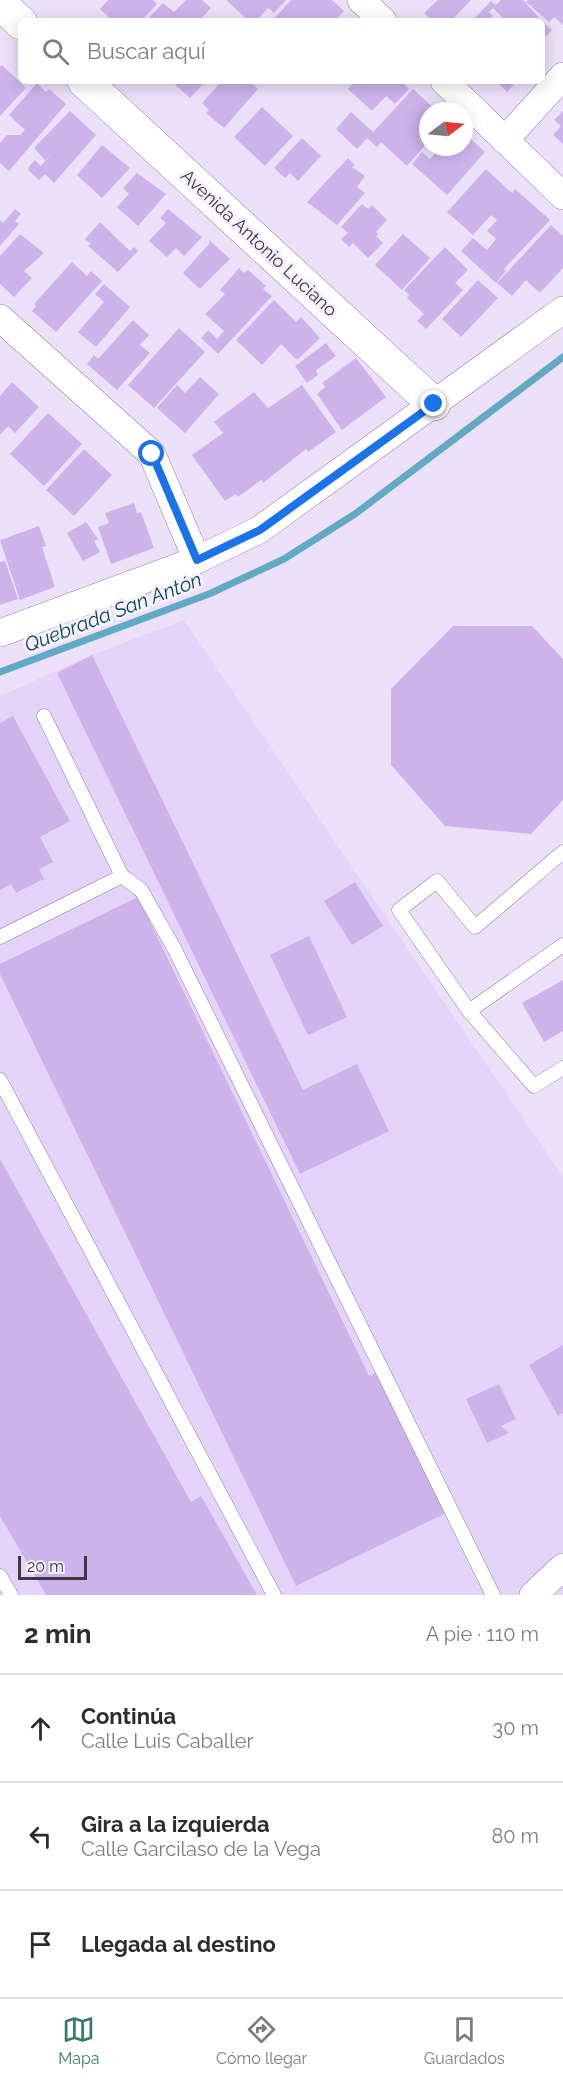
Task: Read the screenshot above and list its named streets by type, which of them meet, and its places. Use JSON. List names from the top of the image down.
{
  "streets": {
    "street": ["Avenida Antonio Luciano"]
  },
  "water": ["Quebrada San Antón"],
  "scale_bar": "20 m",
  "north": "right",
  "page": {
    "search": "Buscar aquí",
    "scale": "20 m",
    "heading": ["2 min", "A pie · 110 m"],
    "list": [
      ["Continúa", "Calle Luis Caballer", "30 m"],
      ["Gira a la izquierda", "Calle Garcilaso de la Vega", "80 m"],
      "Llegada al destino"
    ],
    "nav": ["Mapa", "Cómo llegar", "Guardados"]
  }
}
